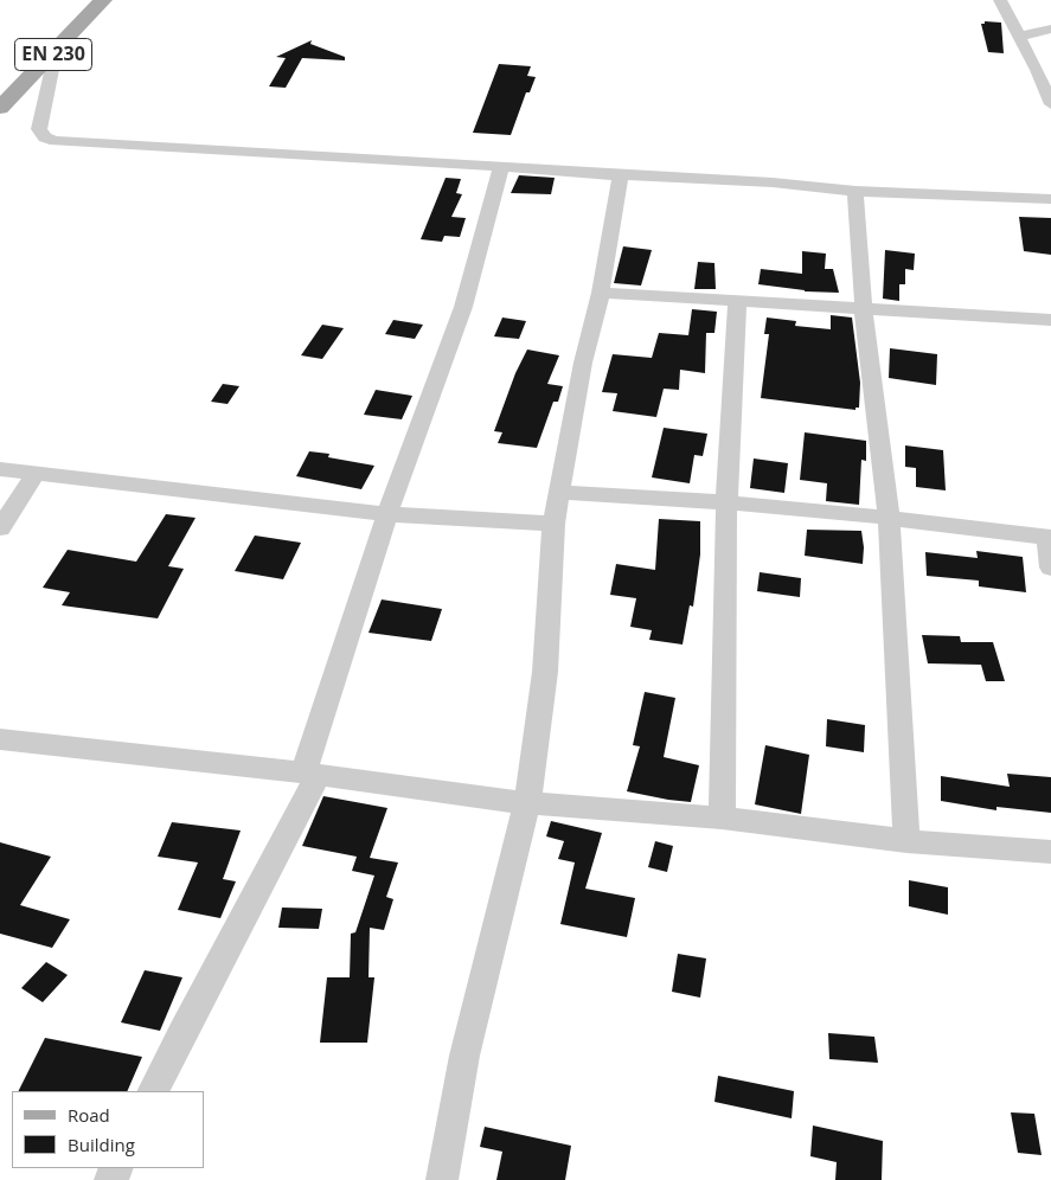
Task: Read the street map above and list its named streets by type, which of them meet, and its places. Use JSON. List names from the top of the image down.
{
  "streets": {
    "main road": ["EN 230"]
  },
  "legend": ["Road", "Building"]
}
